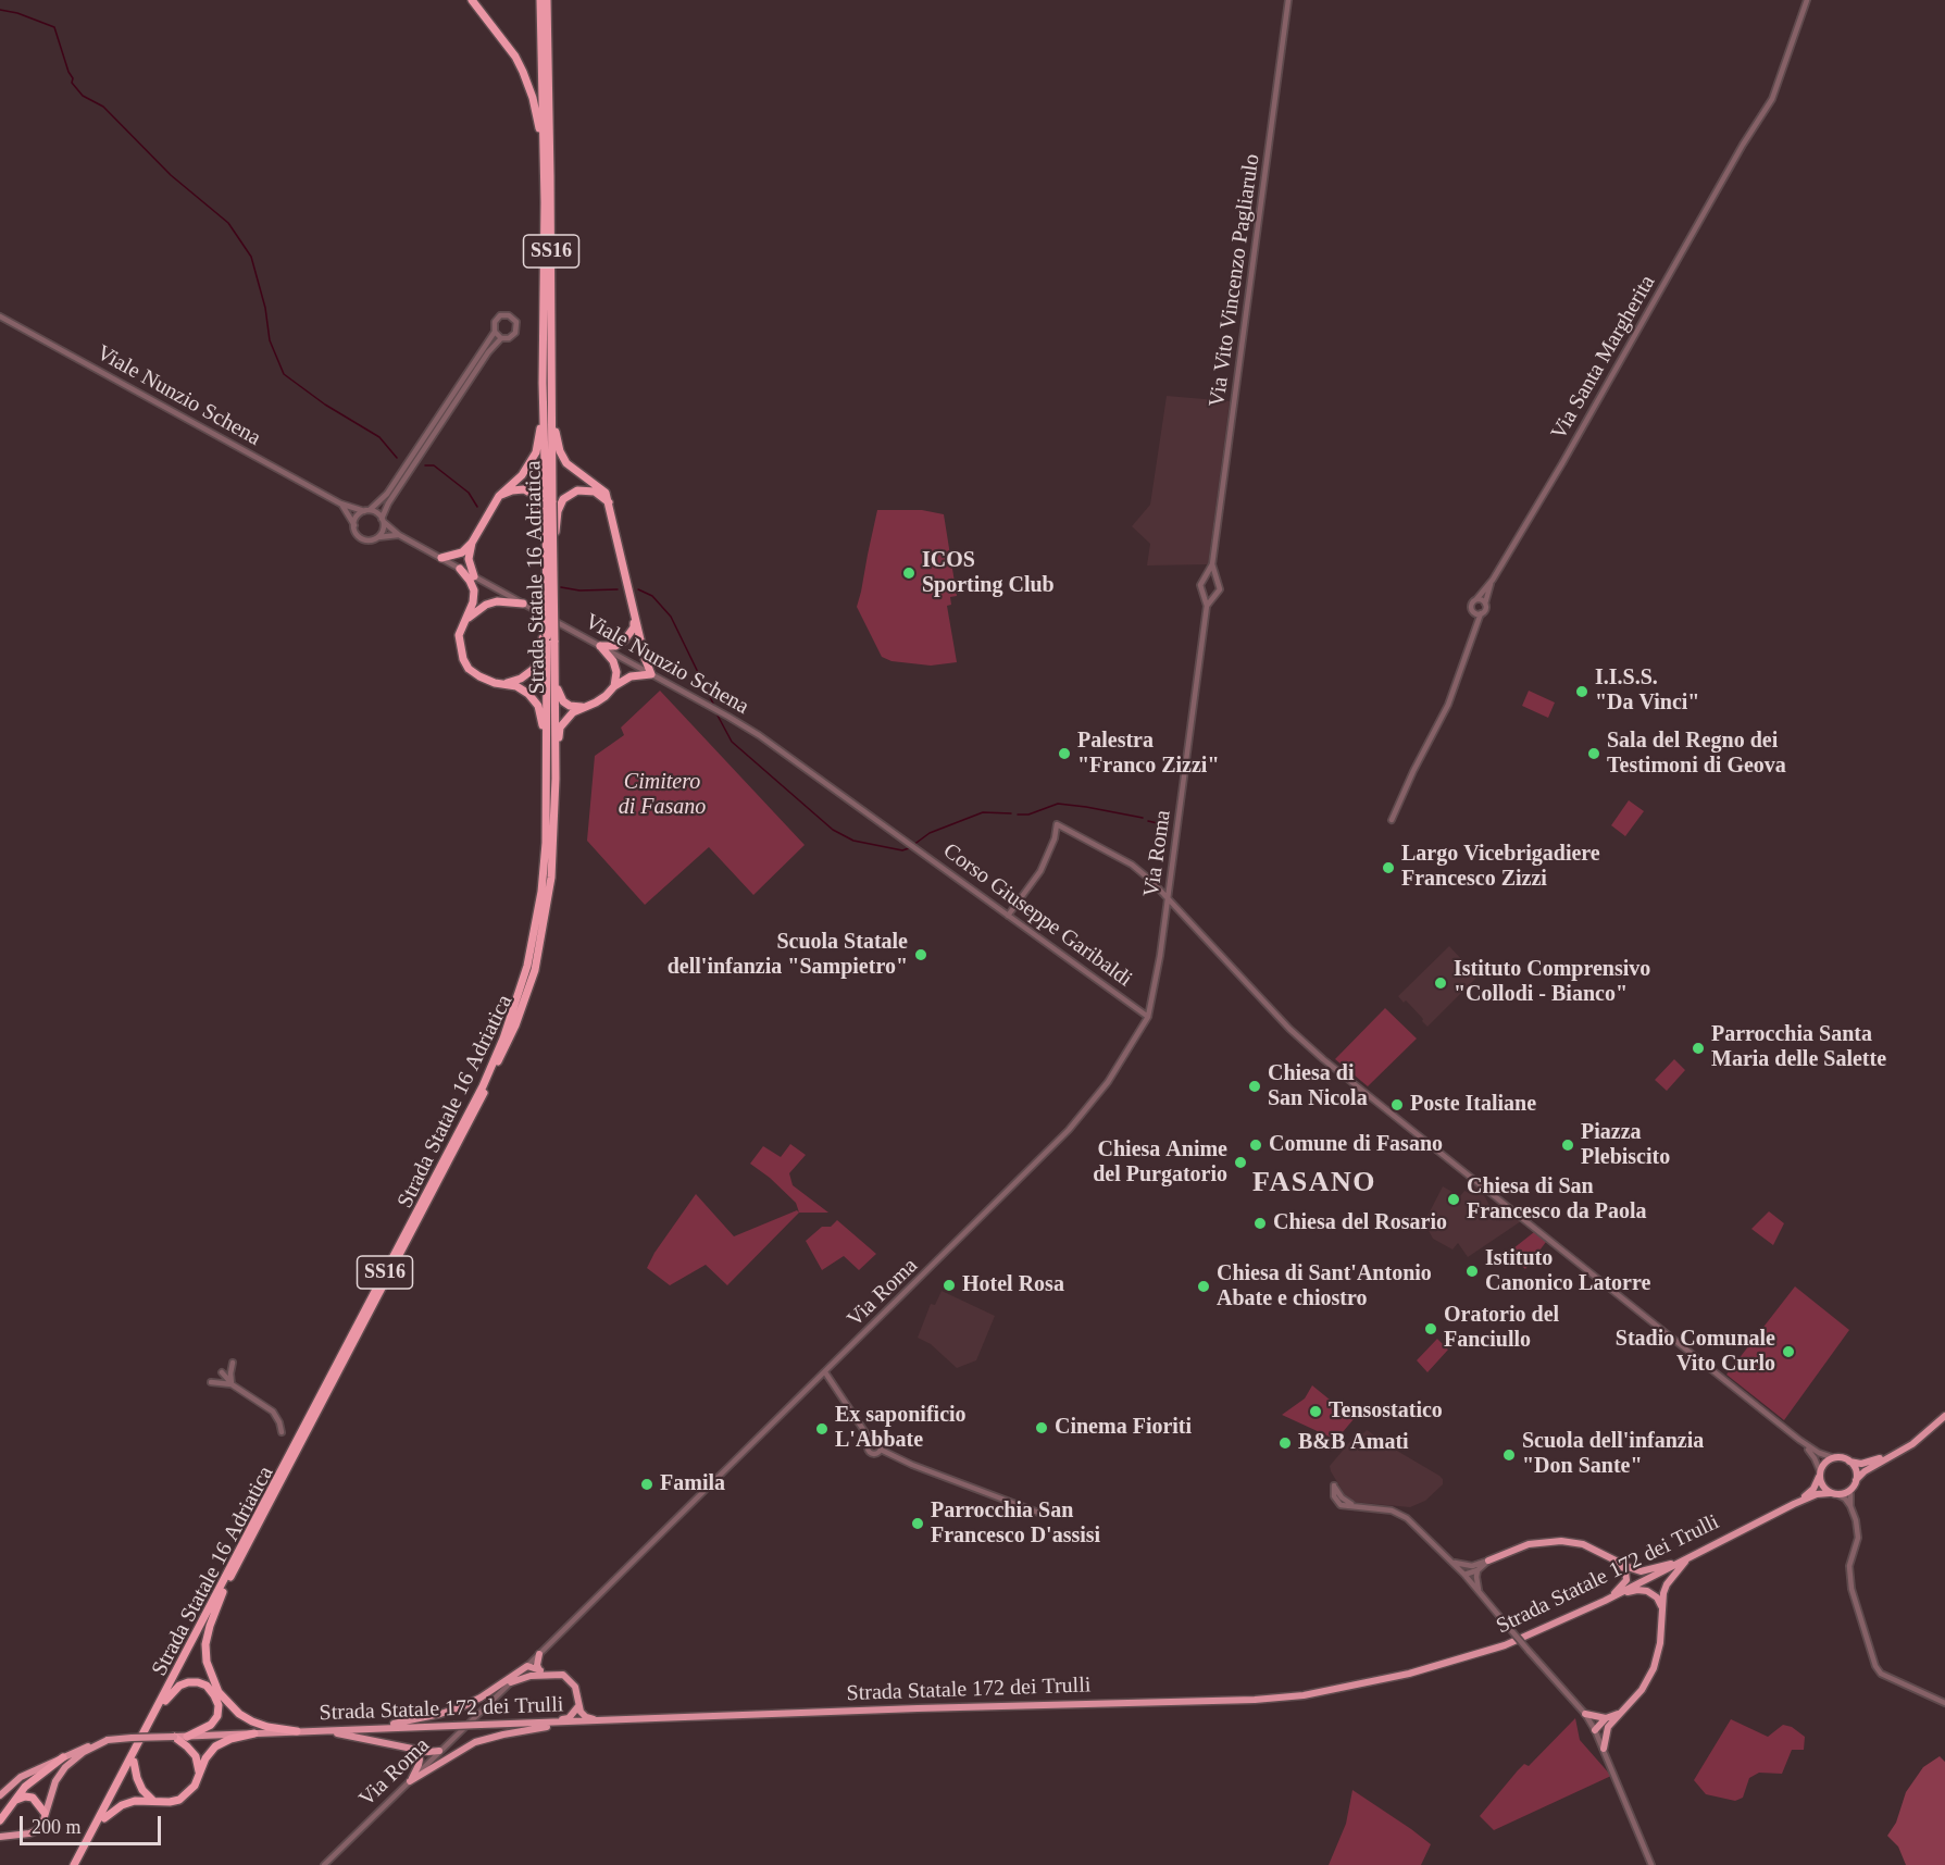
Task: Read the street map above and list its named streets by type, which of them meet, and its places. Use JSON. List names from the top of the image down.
{
  "streets": {
    "highway": ["SS16", "Strada Statale 16 Adriatica"],
    "main road": ["Strada Statale 172 dei Trulli"],
    "street": [
      "Via Vito Vincenzo Pagliarulo",
      "Via Santa Margherita",
      "Viale Nunzio Schena",
      "Via Roma",
      "Corso Giuseppe Garibaldi"
    ]
  },
  "crossings": [
    ["SS16", "Strada Statale 16 Adriatica"],
    ["Via Vito Vincenzo Pagliarulo", "Via Roma"],
    ["Viale Nunzio Schena", "Corso Giuseppe Garibaldi"],
    ["Via Roma", "Corso Giuseppe Garibaldi"]
  ],
  "districts": ["FASANO"],
  "parks": ["Cimitero di Fasano"],
  "places": [
    "ICOS Sporting Club",
    "I.I.S.S. \"Da Vinci\"",
    "Palestra \"Franco Zizzi\"",
    "Sala del Regno dei Testimoni di Geova",
    "Largo Vicebrigadiere Francesco Zizzi",
    "Scuola Statale dell'infanzia \"Sampietro\"",
    "Istituto Comprensivo \"Collodi - Bianco\"",
    "Parrocchia Santa Maria delle Salette",
    "Chiesa di San Nicola",
    "Poste Italiane",
    "Comune di Fasano",
    "Piazza Plebiscito",
    "Chiesa Anime del Purgatorio",
    "Chiesa di San Francesco da Paola",
    "Chiesa del Rosario",
    "Istituto Canonico Latorre",
    "Hotel Rosa",
    "Chiesa di Sant'Antonio Abate e chiostro",
    "Oratorio del Fanciullo",
    "Stadio Comunale Vito Curlo",
    "Tensostatico",
    "Cinema Fioriti",
    "Ex saponificio L'Abbate",
    "B&B Amati",
    "Scuola dell'infanzia \"Don Sante\"",
    "Famila",
    "Parrocchia San Francesco D'assisi"
  ],
  "scale_bar": "200 m"
}
